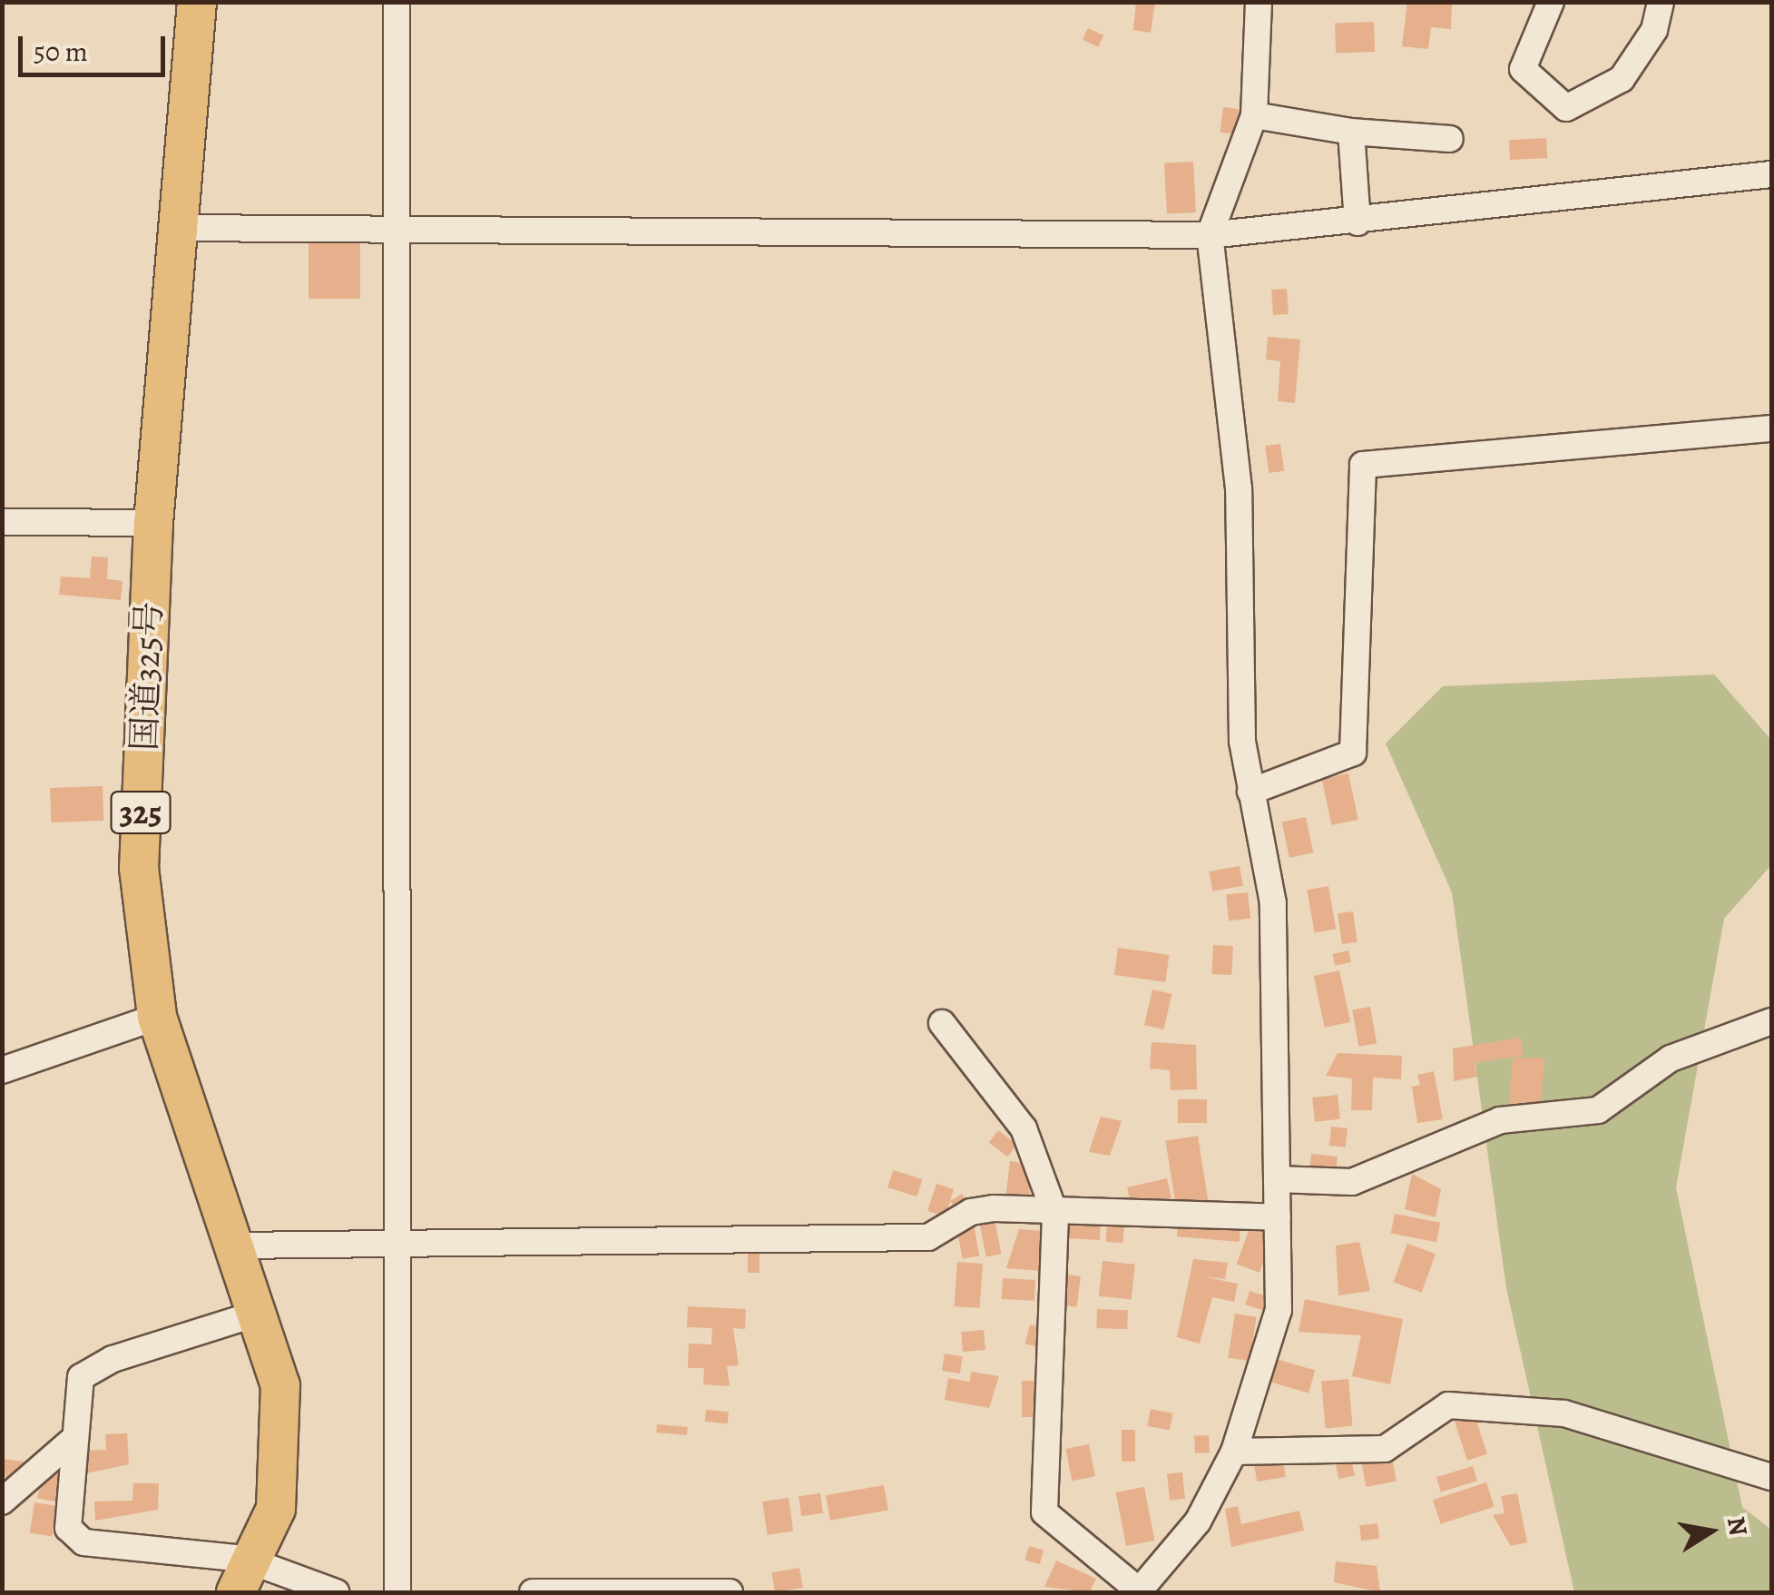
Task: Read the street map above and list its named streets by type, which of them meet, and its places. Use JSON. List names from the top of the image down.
{
  "streets": {
    "highway": ["国道325号", "325"]
  },
  "scale_bar": "50 m",
  "north": "right"
}
